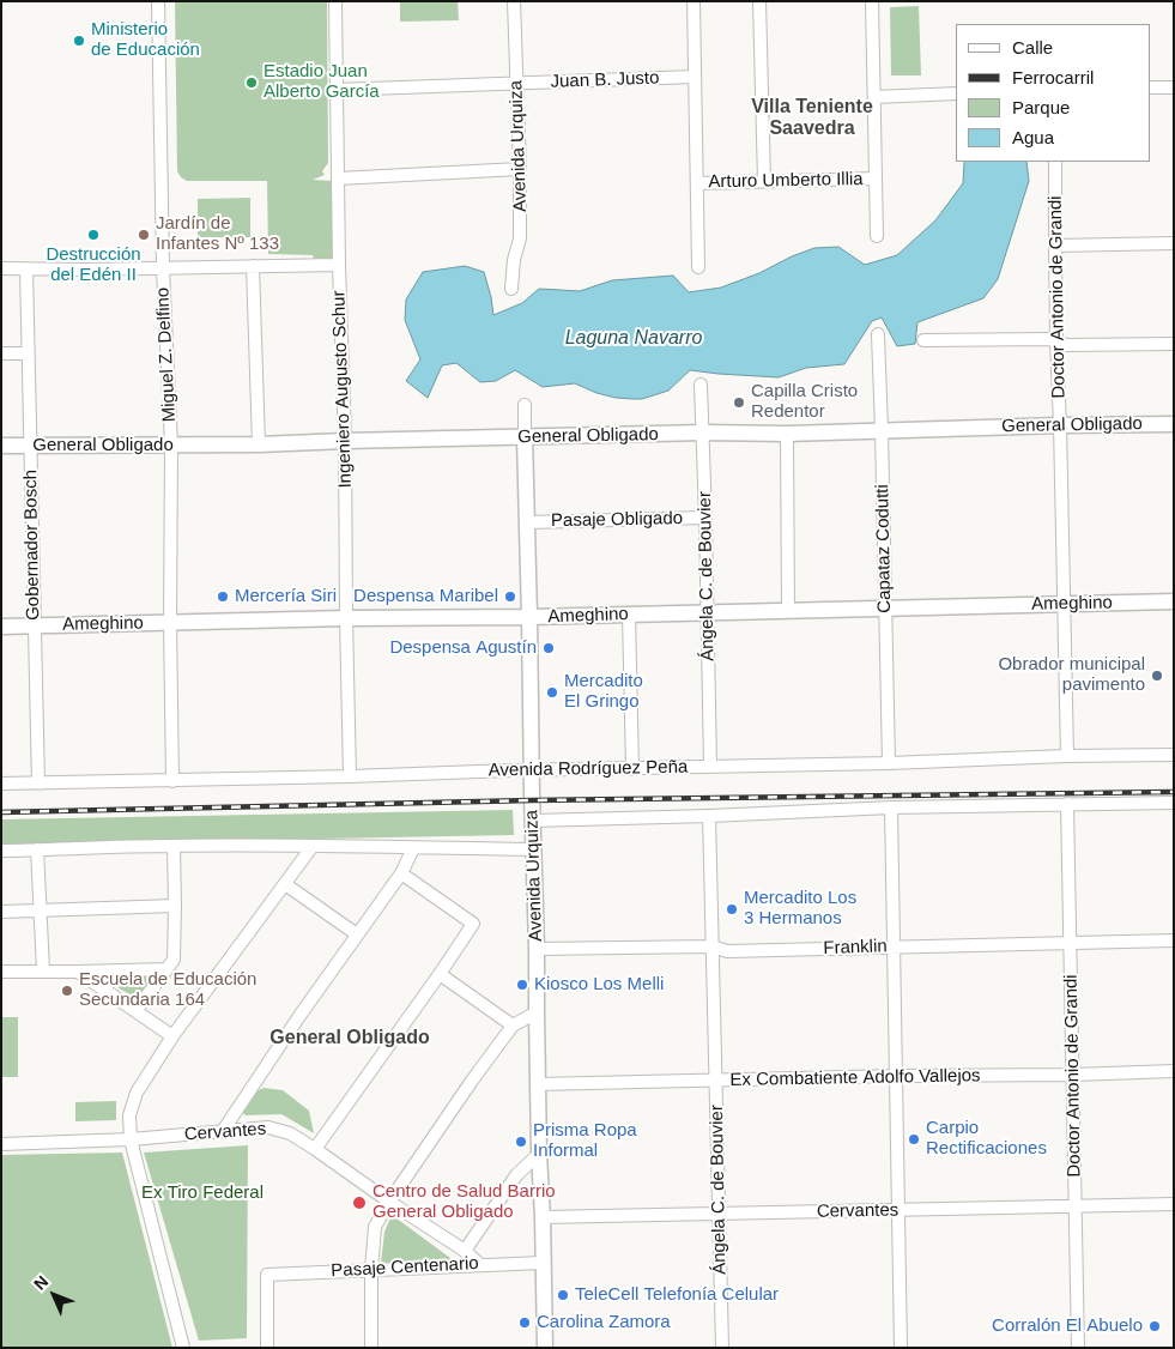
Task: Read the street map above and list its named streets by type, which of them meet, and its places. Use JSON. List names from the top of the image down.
{
  "streets": {
    "street": [
      "Juan B. Justo",
      "Avenida Urquiza",
      "Arturo Umberto Illia",
      "Doctor Antonio de Grandi",
      "Miguel Z. Delfino",
      "Ingeniero Augusto Schur",
      "General Obligado",
      "Pasaje Obligado",
      "Gobernador Bosch",
      "Capataz Codutti",
      "Ángela C. de Bouvier",
      "Ameghino",
      "Avenida Rodríguez Peña",
      "Franklin",
      "Ex Combatiente Adolfo Vallejos",
      "Cervantes",
      "Pasaje Centenario"
    ]
  },
  "crossings": [
    ["Juan B. Justo", "Avenida Urquiza"],
    ["Juan B. Justo", "Ingeniero Augusto Schur"],
    ["Avenida Urquiza", "General Obligado"],
    ["Avenida Urquiza", "Pasaje Obligado"],
    ["Avenida Urquiza", "Ameghino"],
    ["Avenida Urquiza", "Avenida Rodríguez Peña"],
    ["Avenida Urquiza", "Franklin"],
    ["Avenida Urquiza", "Ex Combatiente Adolfo Vallejos"],
    ["Avenida Urquiza", "Cervantes"],
    ["Avenida Urquiza", "Pasaje Centenario"],
    ["Doctor Antonio de Grandi", "General Obligado"],
    ["Doctor Antonio de Grandi", "Ameghino"],
    ["Doctor Antonio de Grandi", "Avenida Rodríguez Peña"],
    ["Doctor Antonio de Grandi", "Franklin"],
    ["Doctor Antonio de Grandi", "Ex Combatiente Adolfo Vallejos"],
    ["Doctor Antonio de Grandi", "Cervantes"],
    ["Miguel Z. Delfino", "General Obligado"],
    ["Miguel Z. Delfino", "Ameghino"],
    ["Miguel Z. Delfino", "Avenida Rodríguez Peña"],
    ["Ingeniero Augusto Schur", "General Obligado"],
    ["Ingeniero Augusto Schur", "Ameghino"],
    ["Ingeniero Augusto Schur", "Avenida Rodríguez Peña"],
    ["General Obligado", "Gobernador Bosch"],
    ["General Obligado", "Capataz Codutti"],
    ["General Obligado", "Ángela C. de Bouvier"],
    ["Pasaje Obligado", "Ángela C. de Bouvier"],
    ["Gobernador Bosch", "Ameghino"],
    ["Gobernador Bosch", "Avenida Rodríguez Peña"],
    ["Capataz Codutti", "Ameghino"],
    ["Capataz Codutti", "Avenida Rodríguez Peña"],
    ["Ángela C. de Bouvier", "Ameghino"],
    ["Ángela C. de Bouvier", "Avenida Rodríguez Peña"],
    ["Ángela C. de Bouvier", "Franklin"],
    ["Ángela C. de Bouvier", "Ex Combatiente Adolfo Vallejos"],
    ["Ángela C. de Bouvier", "Cervantes"],
    ["Cervantes", "Pasaje Centenario"]
  ],
  "districts": ["Villa Teniente Saavedra", "General Obligado"],
  "water": ["Laguna Navarro"],
  "parks": ["Ex Tiro Federal"],
  "places": [
    "Ministerio de Educación",
    "Estadio Juan Alberto García",
    "Destrucción del Edén II",
    "Jardín de Infantes Nº 133",
    "Capilla Cristo Redentor",
    "Mercería Siri",
    "Despensa Maribel",
    "Despensa Agustín",
    "Obrador municipal pavimento",
    "Mercadito El Gringo",
    "Mercadito Los 3 Hermanos",
    "Kiosco Los Melli",
    "Escuela de Educación Secundaria 164",
    "Carpio Rectificaciones",
    "Prisma Ropa Informal",
    "Centro de Salud Barrio General Obligado",
    "TeleCell Telefonía Celular",
    "Carolina Zamora",
    "Corralón El Abuelo"
  ],
  "legend": [
    "Calle",
    "Ferrocarril",
    "Parque",
    "Agua"
  ],
  "north": "top left"
}
